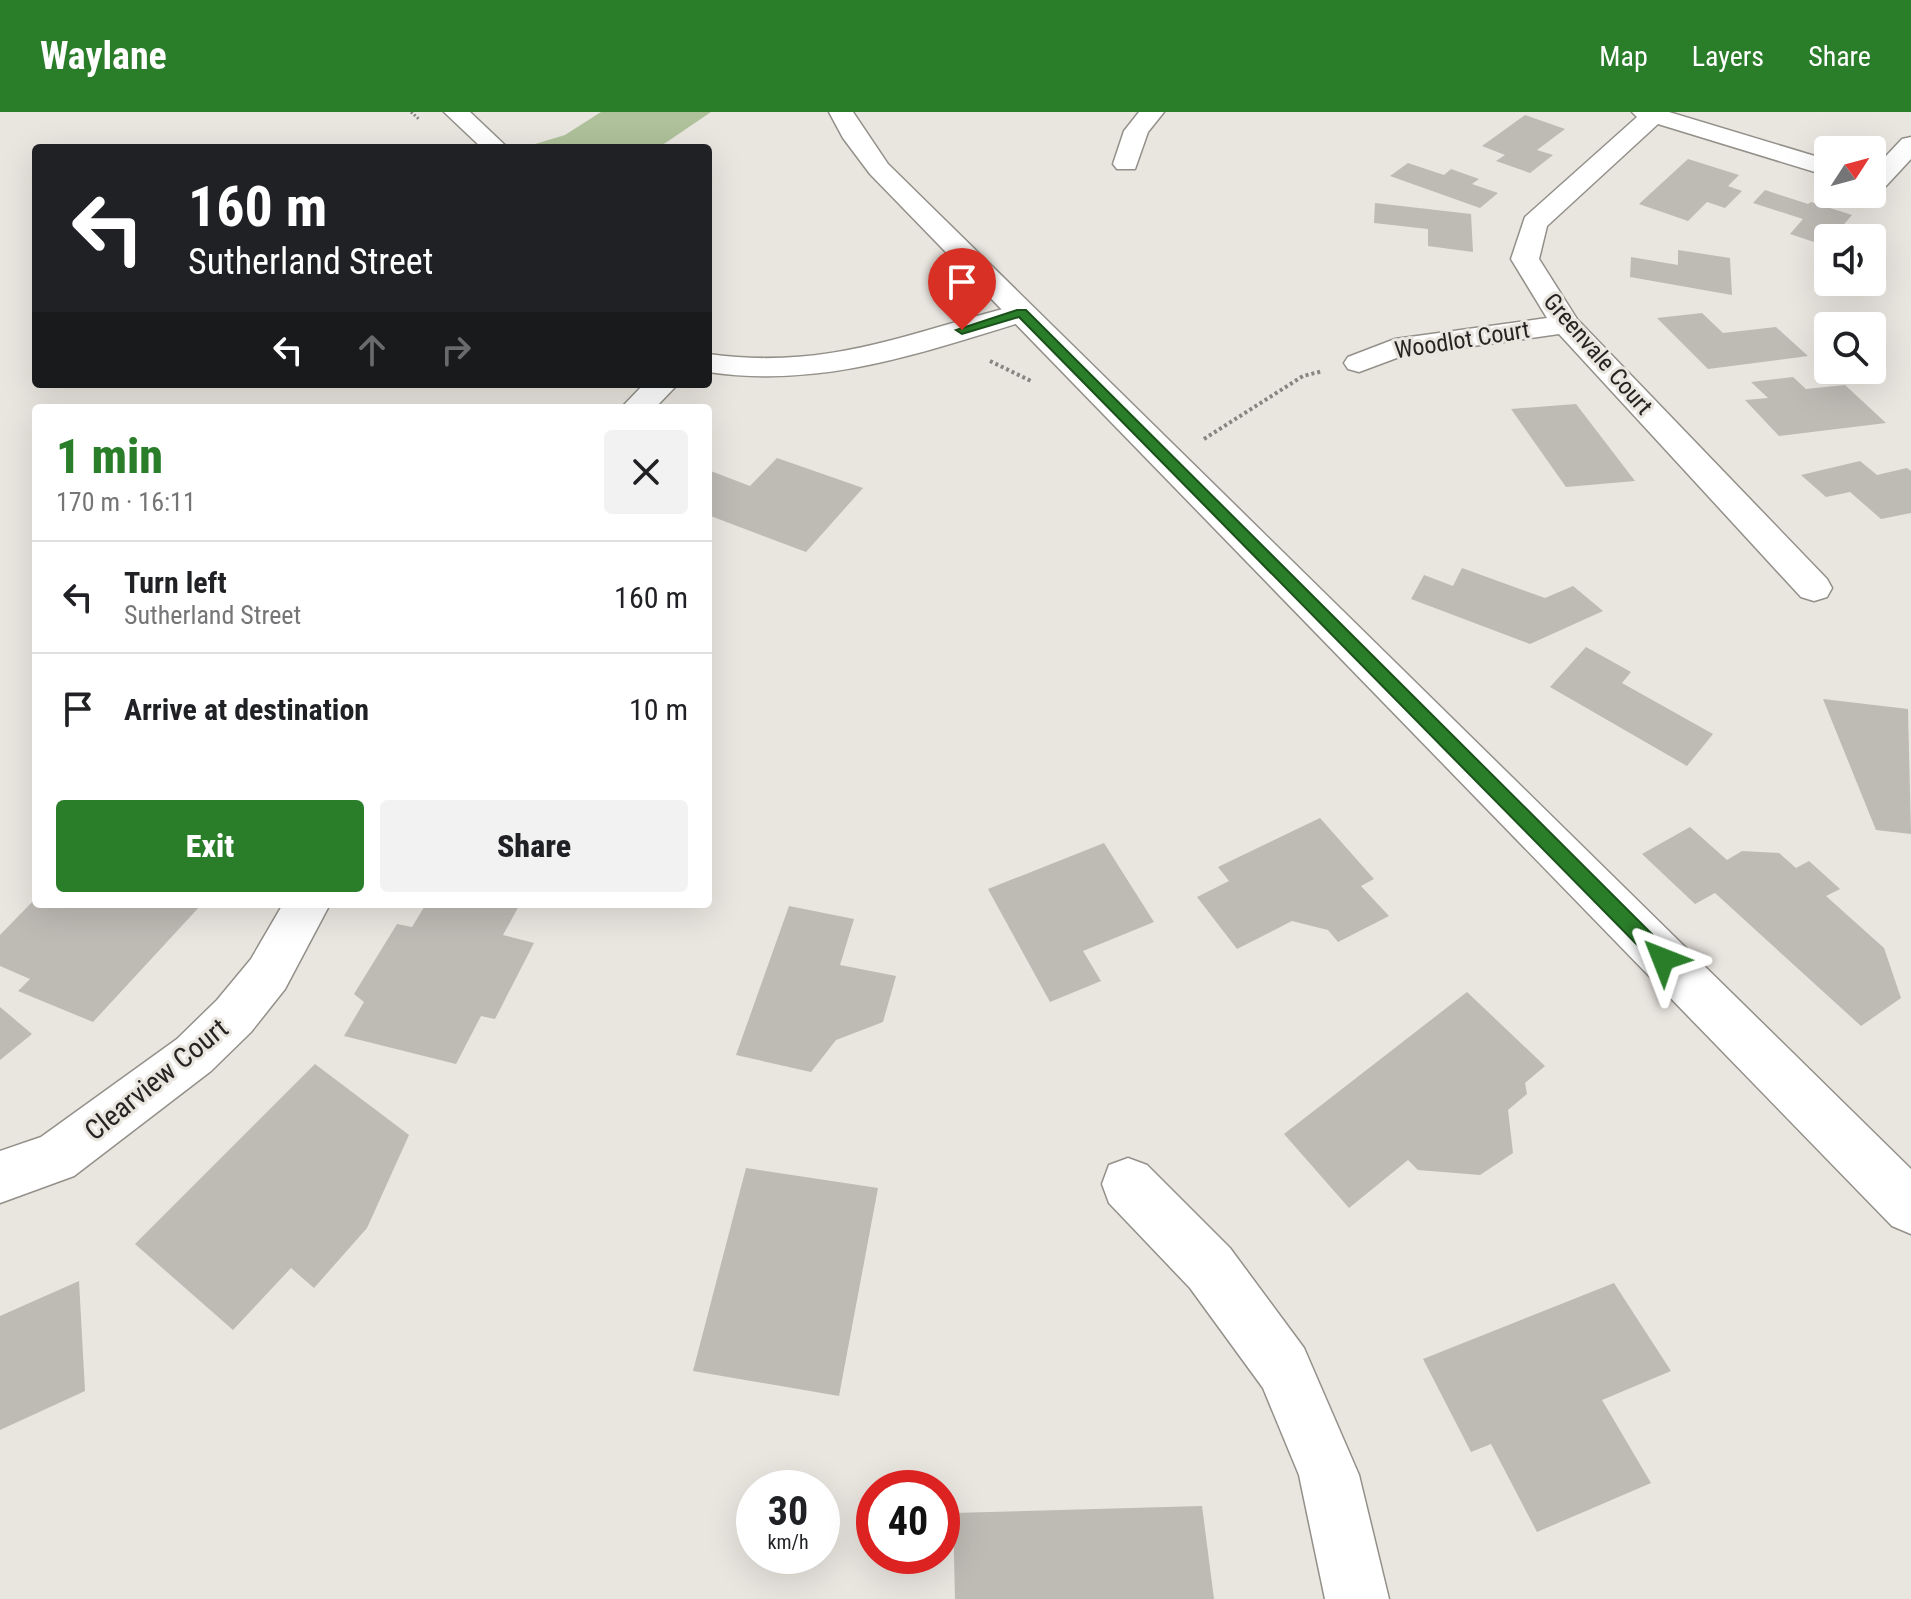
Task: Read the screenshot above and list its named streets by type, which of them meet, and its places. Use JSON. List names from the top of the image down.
{
  "streets": {
    "street": ["Woodlot Court", "Greenvale Court", "Clearview Court"]
  },
  "crossings": [
    ["Woodlot Court", "Greenvale Court"]
  ],
  "north": "top right",
  "page": {
    "header": "Waylane",
    "nav": ["Map", "Layers", "Share"],
    "turn": ["160 m", "Sutherland Street"],
    "heading": ["1 min", "170 m · 16:11"],
    "list": [
      {
        "name": "Turn left",
        "note": "Sutherland Street",
        "value": "160 m"
      },
      {
        "name": "Arrive at destination",
        "value": "10 m"
      }
    ],
    "buttons": ["Exit", "Share"],
    "speed": "30 km/h",
    "limit": "40"
  }
}
